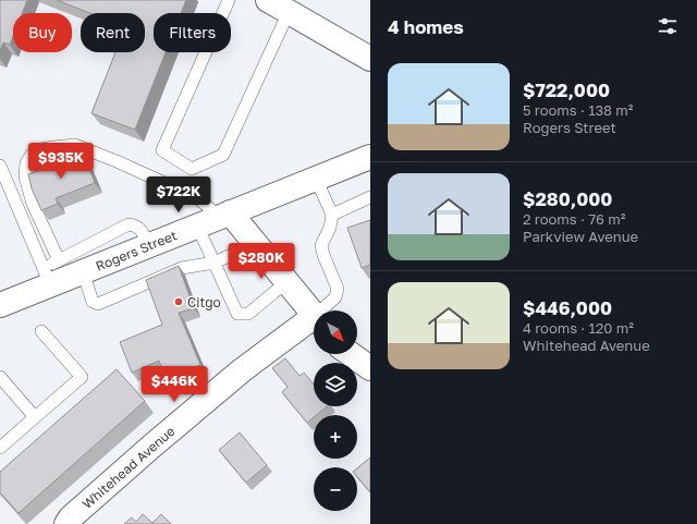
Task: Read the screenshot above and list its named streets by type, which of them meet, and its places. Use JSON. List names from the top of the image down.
{
  "streets": {
    "street": ["Rogers Street", "Whitehead Avenue"]
  },
  "places": ["Citgo"],
  "north": "bottom right",
  "page": {
    "heading": "4 homes",
    "chip": ["Buy", "Rent", "Filters"],
    "list": [
      {
        "name": "$722,000",
        "note": "5 rooms · 138 m² · Rogers Street"
      },
      {
        "name": "$280,000",
        "note": "2 rooms · 76 m² · Parkview Avenue"
      },
      {
        "name": "$446,000",
        "note": "4 rooms · 120 m² · Whitehead Avenue"
      }
    ],
    "price": [
      "$935K",
      "$722K",
      "$280K",
      "$446K"
    ],
    "map_buttons": ["+", "−"]
  }
}
